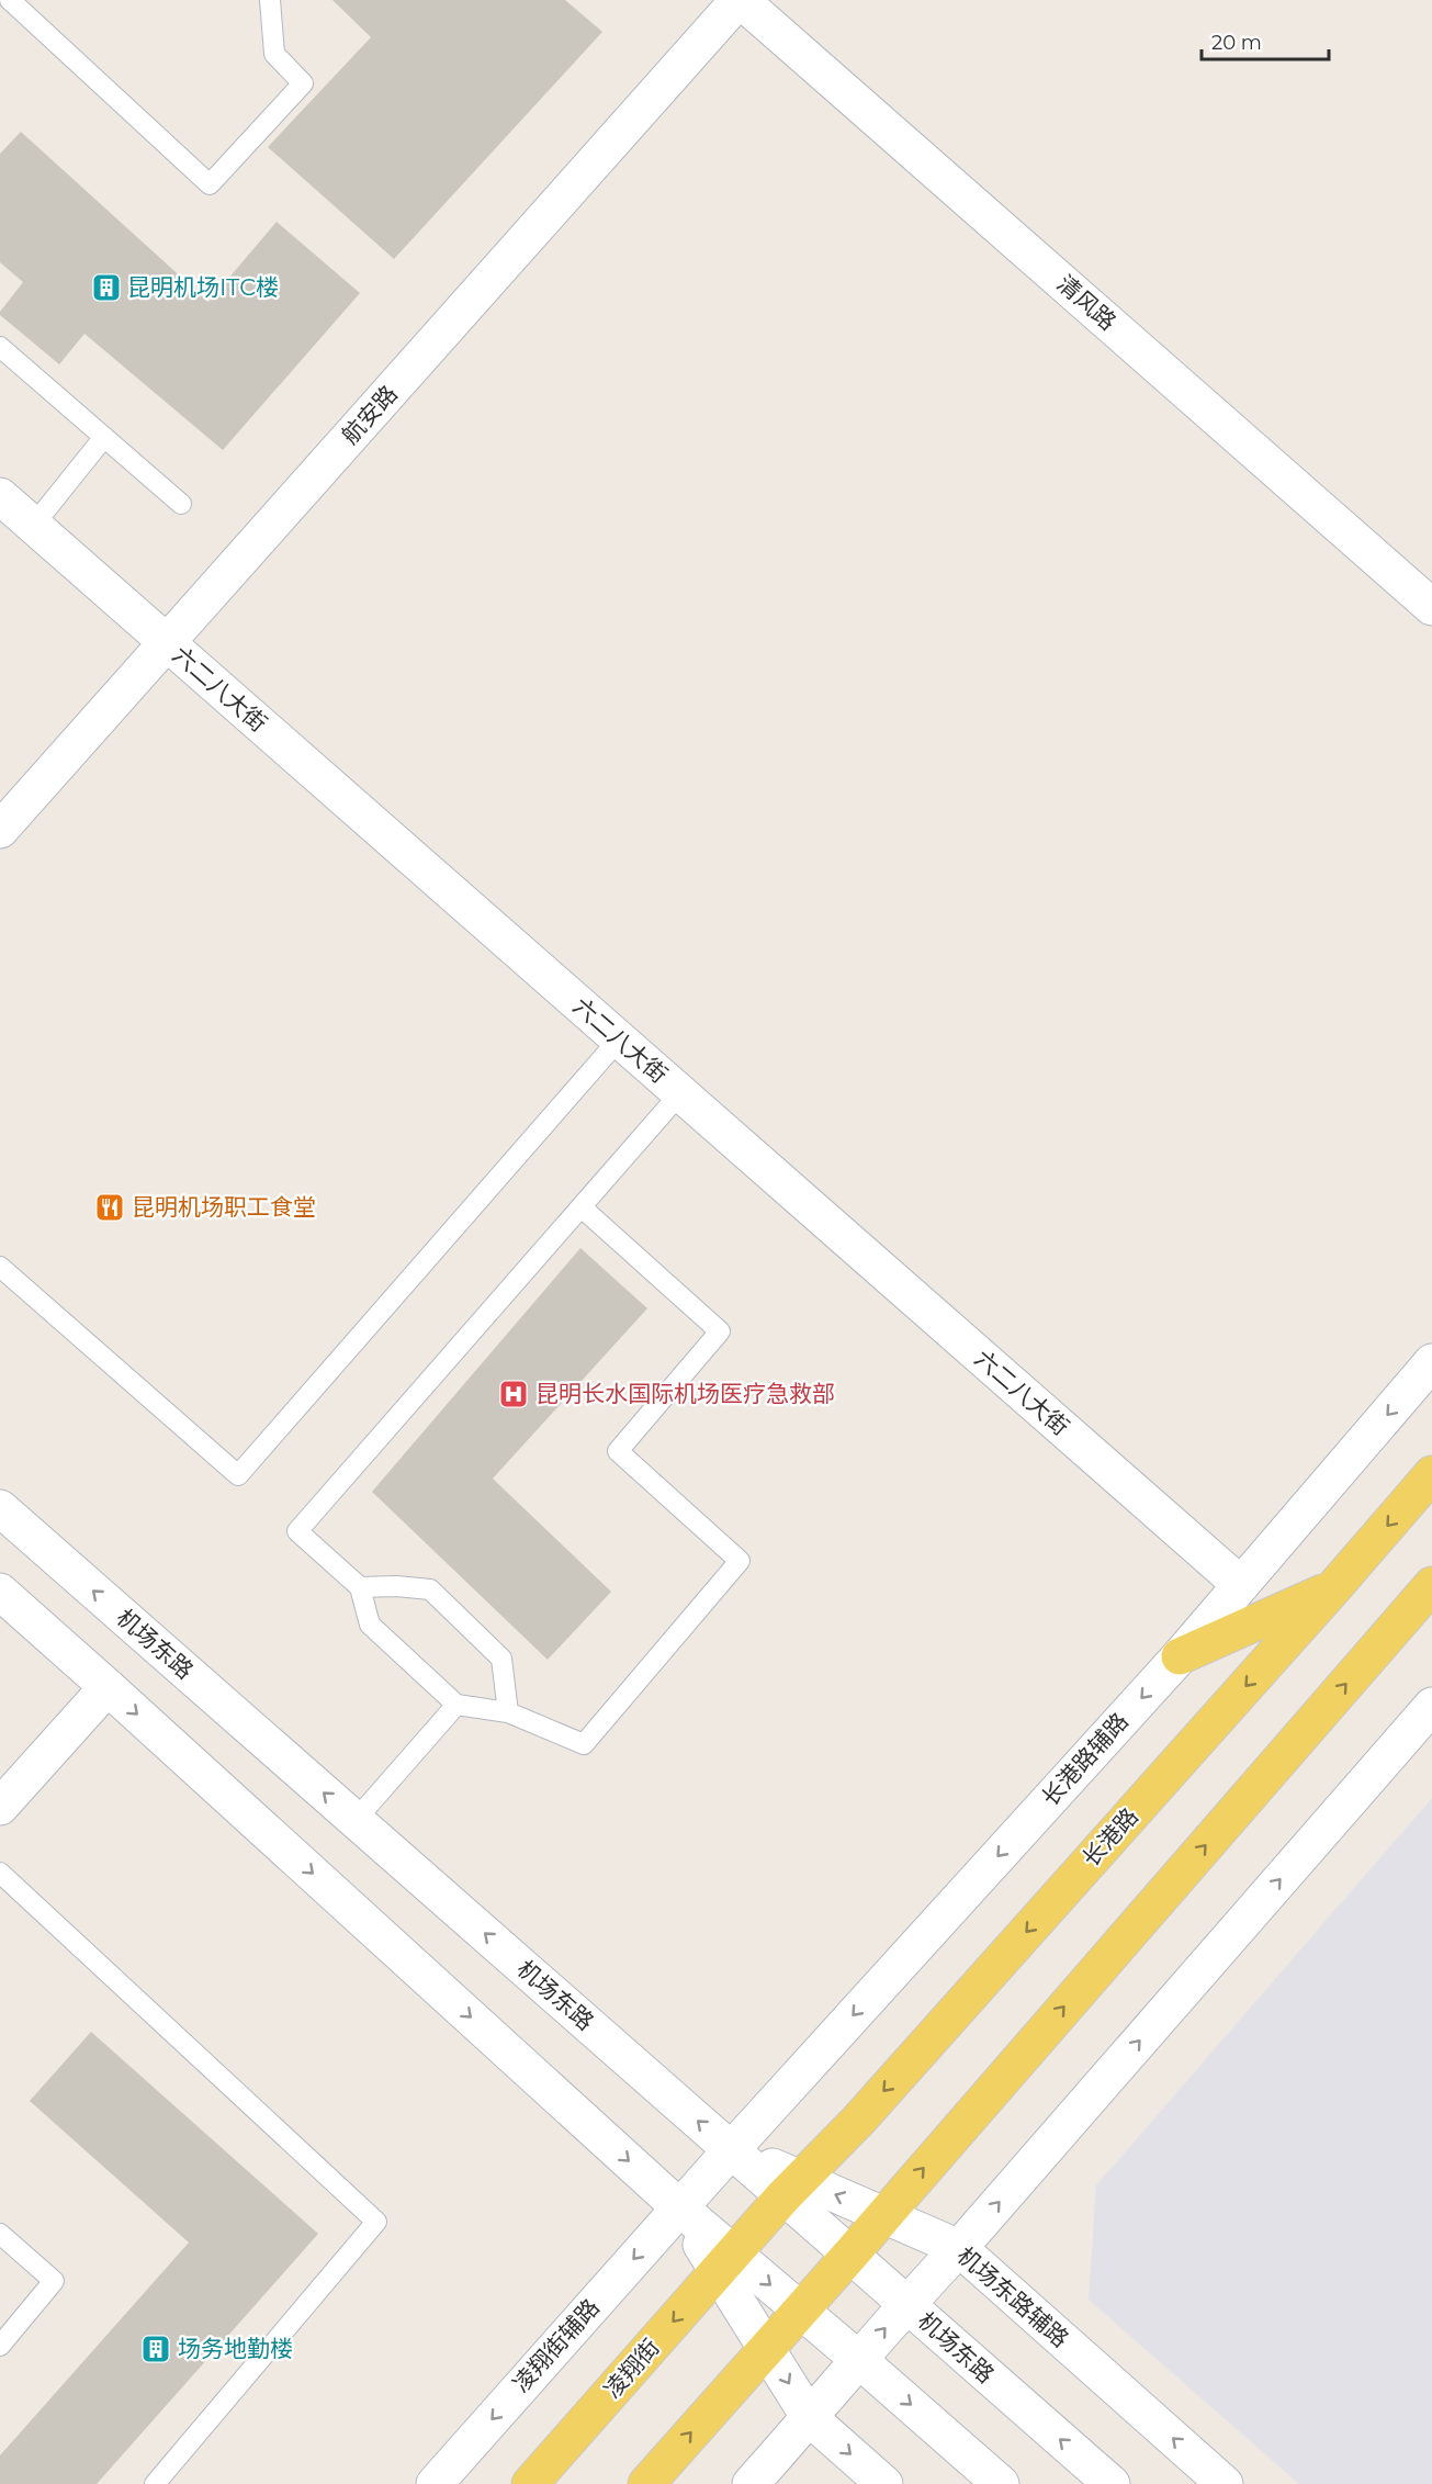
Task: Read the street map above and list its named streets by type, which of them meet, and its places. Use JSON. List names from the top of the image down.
{
  "streets": {
    "main road": ["长港路", "凌翔街"],
    "street": [
      "清风路",
      "航安路",
      "六二八大街",
      "机场东路",
      "长港路辅路",
      "机场东路辅路",
      "凌翔街辅路"
    ]
  },
  "crossings": [
    ["清风路", "航安路"],
    ["航安路", "六二八大街"],
    ["六二八大街", "长港路辅路"],
    ["机场东路", "长港路辅路"],
    ["机场东路", "长港路"],
    ["机场东路", "机场东路辅路"],
    ["长港路辅路", "机场东路辅路"],
    ["长港路辅路", "凌翔街辅路"],
    ["长港路", "机场东路辅路"],
    ["长港路", "凌翔街"]
  ],
  "places": {
    "building": ["昆明机场ITC楼", "场务地勤楼"],
    "restaurant": ["昆明机场职工食堂"],
    "hospital": ["昆明长水国际机场医疗急救部"]
  },
  "scale_bar": "20 m"
}
